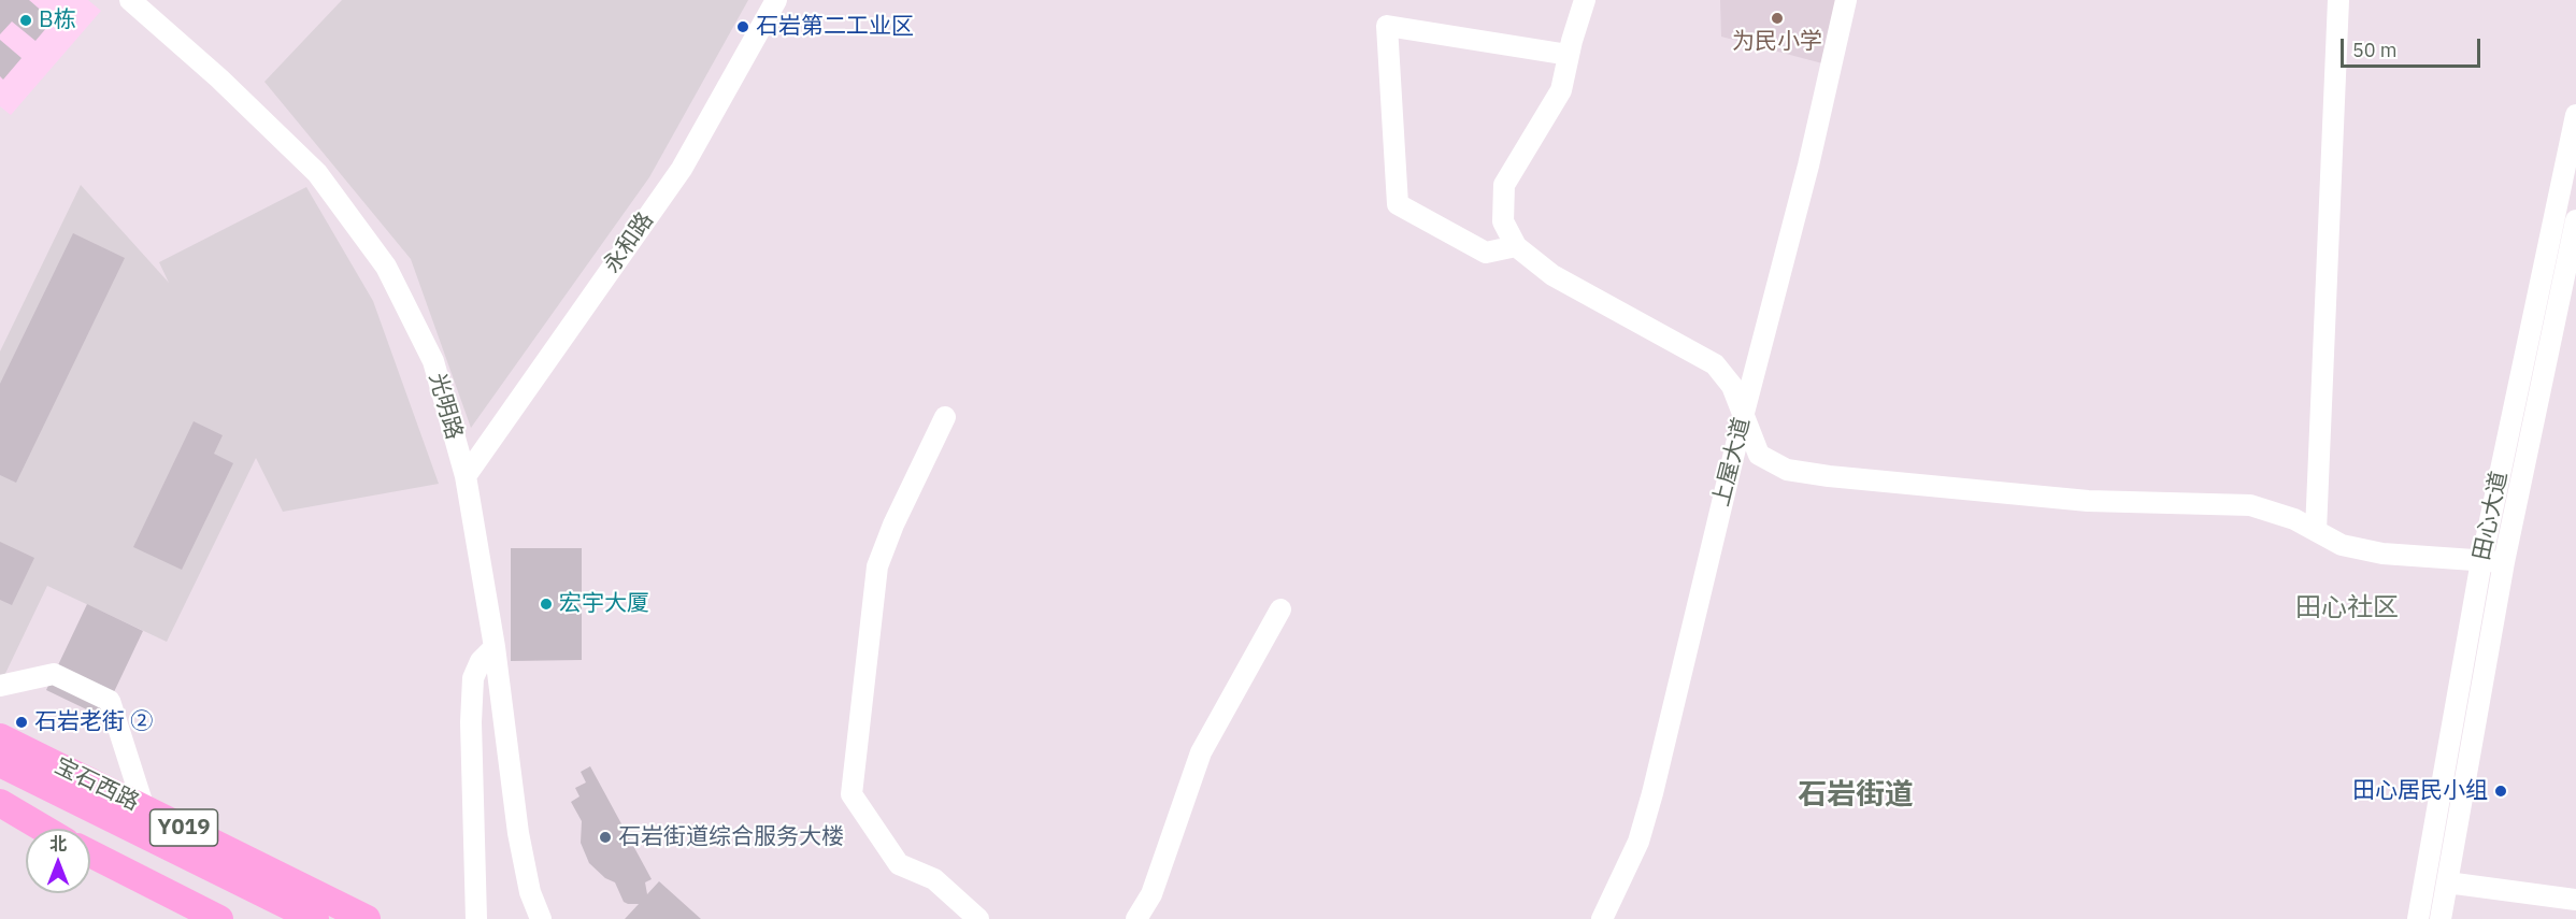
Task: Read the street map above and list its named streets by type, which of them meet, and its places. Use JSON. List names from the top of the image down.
{
  "streets": {
    "main road": ["宝石西路", "Y019"],
    "street": [
      "永和路",
      "光明路",
      "上屋大道",
      "田心大道"
    ]
  },
  "crossings": [
    ["永和路", "光明路"]
  ],
  "districts": ["田心社区", "石岩街道"],
  "places": [
    "为民小学",
    "B栋",
    "石岩第二工业区",
    "宏宇大厦",
    "石岩老街 ②",
    "田心居民小组",
    "石岩街道综合服务大楼"
  ],
  "scale_bar": "50 m",
  "north": "top"
}
